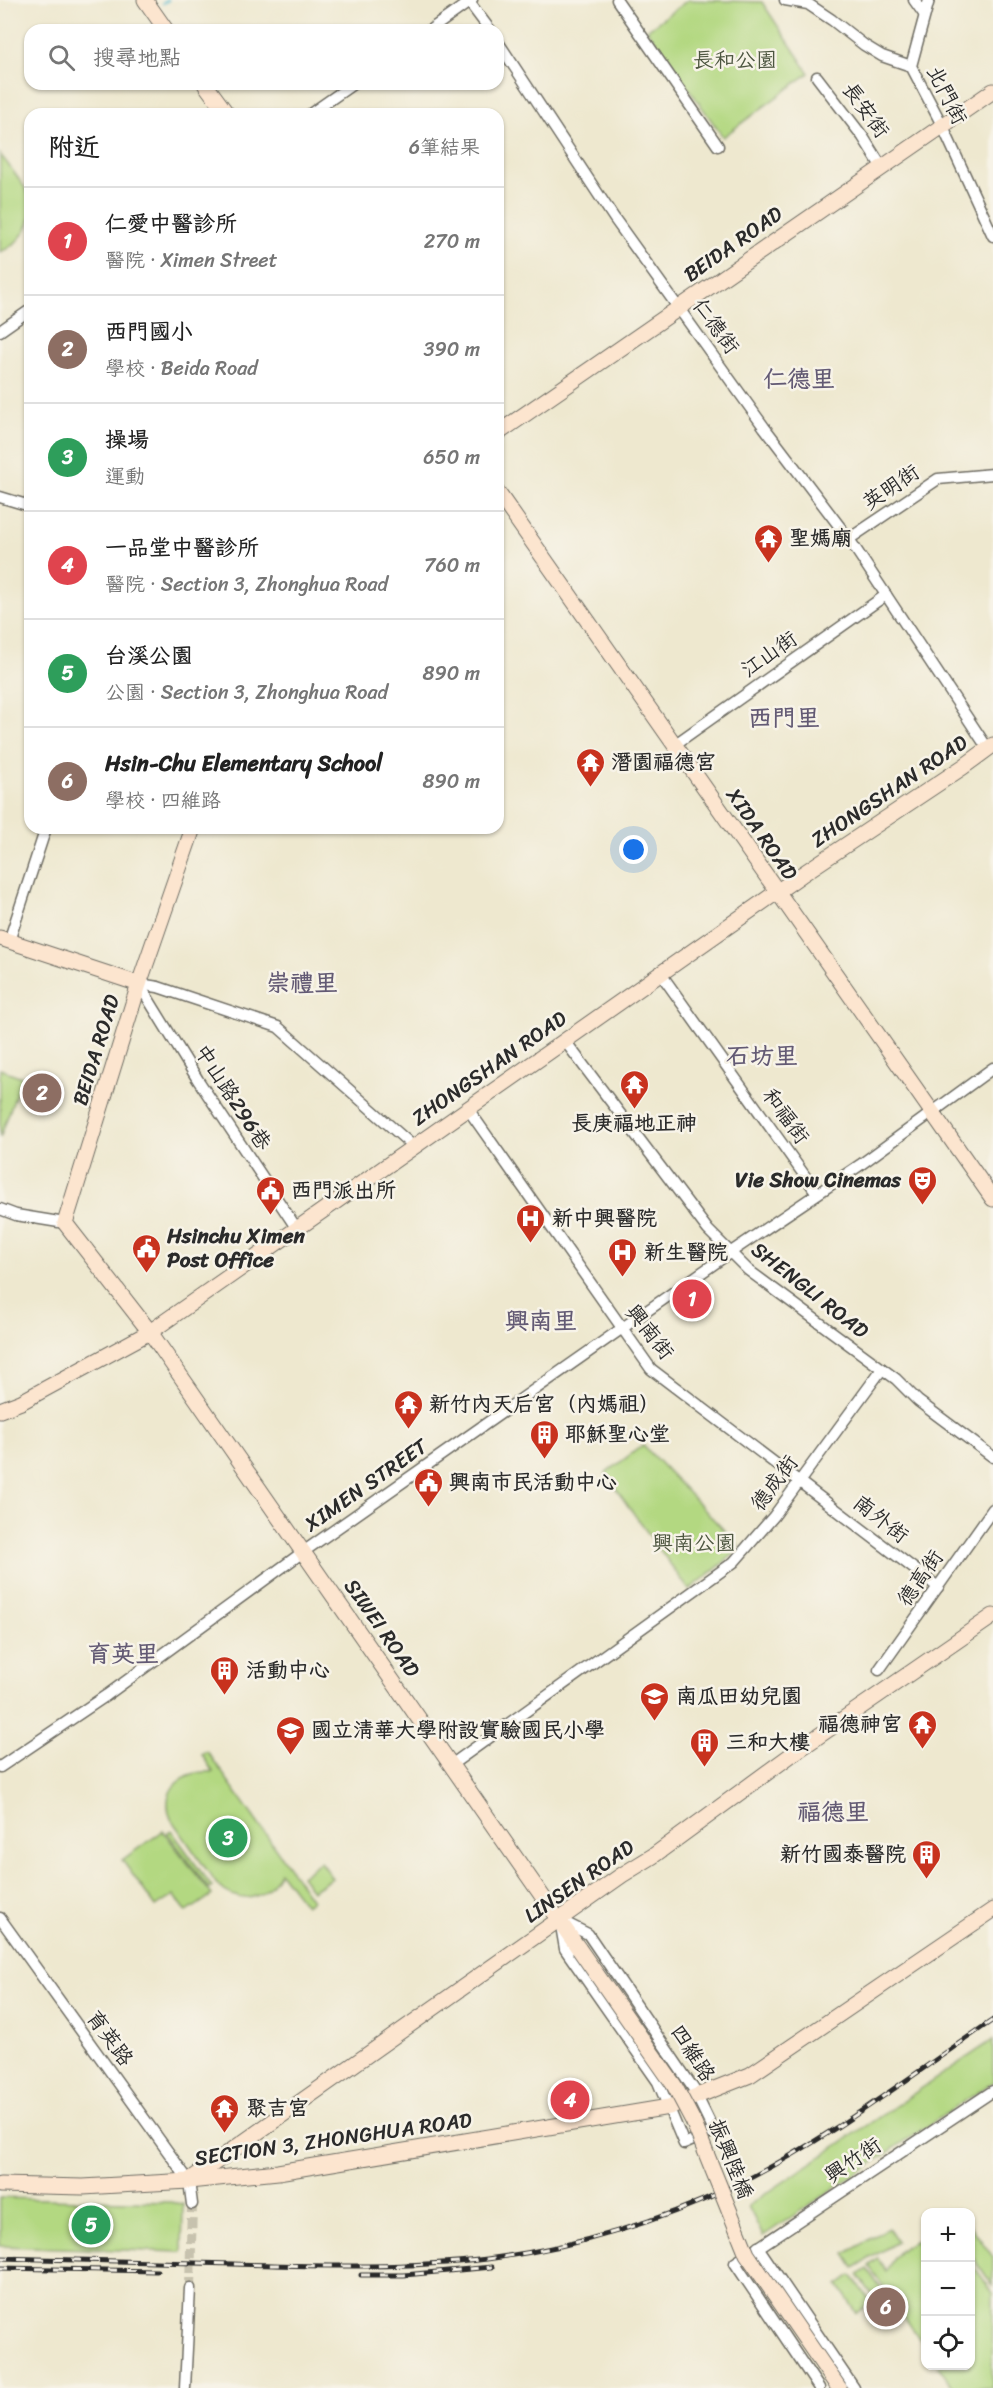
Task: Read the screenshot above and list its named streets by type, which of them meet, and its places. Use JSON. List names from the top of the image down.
{
  "streets": {
    "street": [
      "北門街",
      "長安街",
      "BEIDA ROAD",
      "仁德街",
      "英明街",
      "江山街",
      "ZHONGSHAN ROAD",
      "XIDA ROAD",
      "中山路296巷",
      "和福街",
      "SHENGLI ROAD",
      "興南街",
      "德成街",
      "XIMEN STREET",
      "南外街",
      "德高街",
      "SIWEI ROAD",
      "LINSEN ROAD",
      "育英路",
      "四維路",
      "SECTION 3, ZHONGHUA ROAD",
      "振興陸橋",
      "興竹街"
    ]
  },
  "crossings": [
    ["北門街", "BEIDA ROAD"],
    ["長安街", "BEIDA ROAD"],
    ["BEIDA ROAD", "仁德街"],
    ["BEIDA ROAD", "中山路296巷"],
    ["仁德街", "英明街"],
    ["仁德街", "江山街"],
    ["仁德街", "ZHONGSHAN ROAD"],
    ["江山街", "XIDA ROAD"],
    ["ZHONGSHAN ROAD", "XIDA ROAD"],
    ["ZHONGSHAN ROAD", "中山路296巷"],
    ["ZHONGSHAN ROAD", "和福街"],
    ["ZHONGSHAN ROAD", "SHENGLI ROAD"],
    ["ZHONGSHAN ROAD", "興南街"],
    ["ZHONGSHAN ROAD", "SIWEI ROAD"],
    ["XIDA ROAD", "XIMEN STREET"],
    ["和福街", "XIMEN STREET"],
    ["SHENGLI ROAD", "德成街"],
    ["SHENGLI ROAD", "XIMEN STREET"],
    ["興南街", "德成街"],
    ["興南街", "XIMEN STREET"],
    ["興南街", "南外街"],
    ["德成街", "南外街"],
    ["德成街", "SIWEI ROAD"],
    ["XIMEN STREET", "SIWEI ROAD"],
    ["南外街", "德高街"],
    ["SIWEI ROAD", "LINSEN ROAD"],
    ["SIWEI ROAD", "四維路"],
    ["SIWEI ROAD", "振興陸橋"],
    ["LINSEN ROAD", "育英路"],
    ["LINSEN ROAD", "四維路"],
    ["LINSEN ROAD", "SECTION 3, ZHONGHUA ROAD"],
    ["育英路", "SECTION 3, ZHONGHUA ROAD"],
    ["四維路", "SECTION 3, ZHONGHUA ROAD"]
  ],
  "districts": [
    "仁德里",
    "西門里",
    "崇禮里",
    "石坊里",
    "興南里",
    "育英里",
    "福德里"
  ],
  "parks": ["長和公園", "興南公園"],
  "places": {
    "temple": [
      "聖媽廟",
      "潛園福德宮",
      "長庚福地正神",
      "新竹內天后宮（內媽祖）",
      "福德神宮",
      "聚吉宮"
    ],
    "theatre": ["Vie Show Cinemas"],
    "public building": ["西門派出所", "Hsinchu Ximen Post Office", "興南市民活動中心"],
    "hospital": ["新中興醫院", "新生醫院"],
    "building": [
      "耶穌聖心堂",
      "活動中心",
      "三和大樓",
      "新竹國泰醫院"
    ],
    "school or university": ["南瓜田幼兒園", "國立清華大學附設實驗國民小學"]
  },
  "page": {
    "search": "搜尋地點",
    "heading": ["附近", "6筆結果"],
    "list": [
      {
        "mark": "1",
        "name": "仁愛中醫診所",
        "note": "醫院 · Ximen Street",
        "value": "270 m"
      },
      {
        "mark": "2",
        "name": "西門國小",
        "note": "學校 · Beida Road",
        "value": "390 m"
      },
      {
        "mark": "3",
        "name": "操場",
        "note": "運動",
        "value": "650 m"
      },
      {
        "mark": "4",
        "name": "一品堂中醫診所",
        "note": "醫院 · Section 3, Zhonghua Road",
        "value": "760 m"
      },
      {
        "mark": "5",
        "name": "台溪公園",
        "note": "公園 · Section 3, Zhonghua Road",
        "value": "890 m"
      },
      {
        "mark": "6",
        "name": "Hsin-Chu Elementary School",
        "note": "學校 · 四維路",
        "value": "890 m"
      }
    ],
    "pins": [
      "2",
      "1",
      "3",
      "4",
      "5",
      "6"
    ],
    "map_buttons": ["+", "−"]
  }
}
